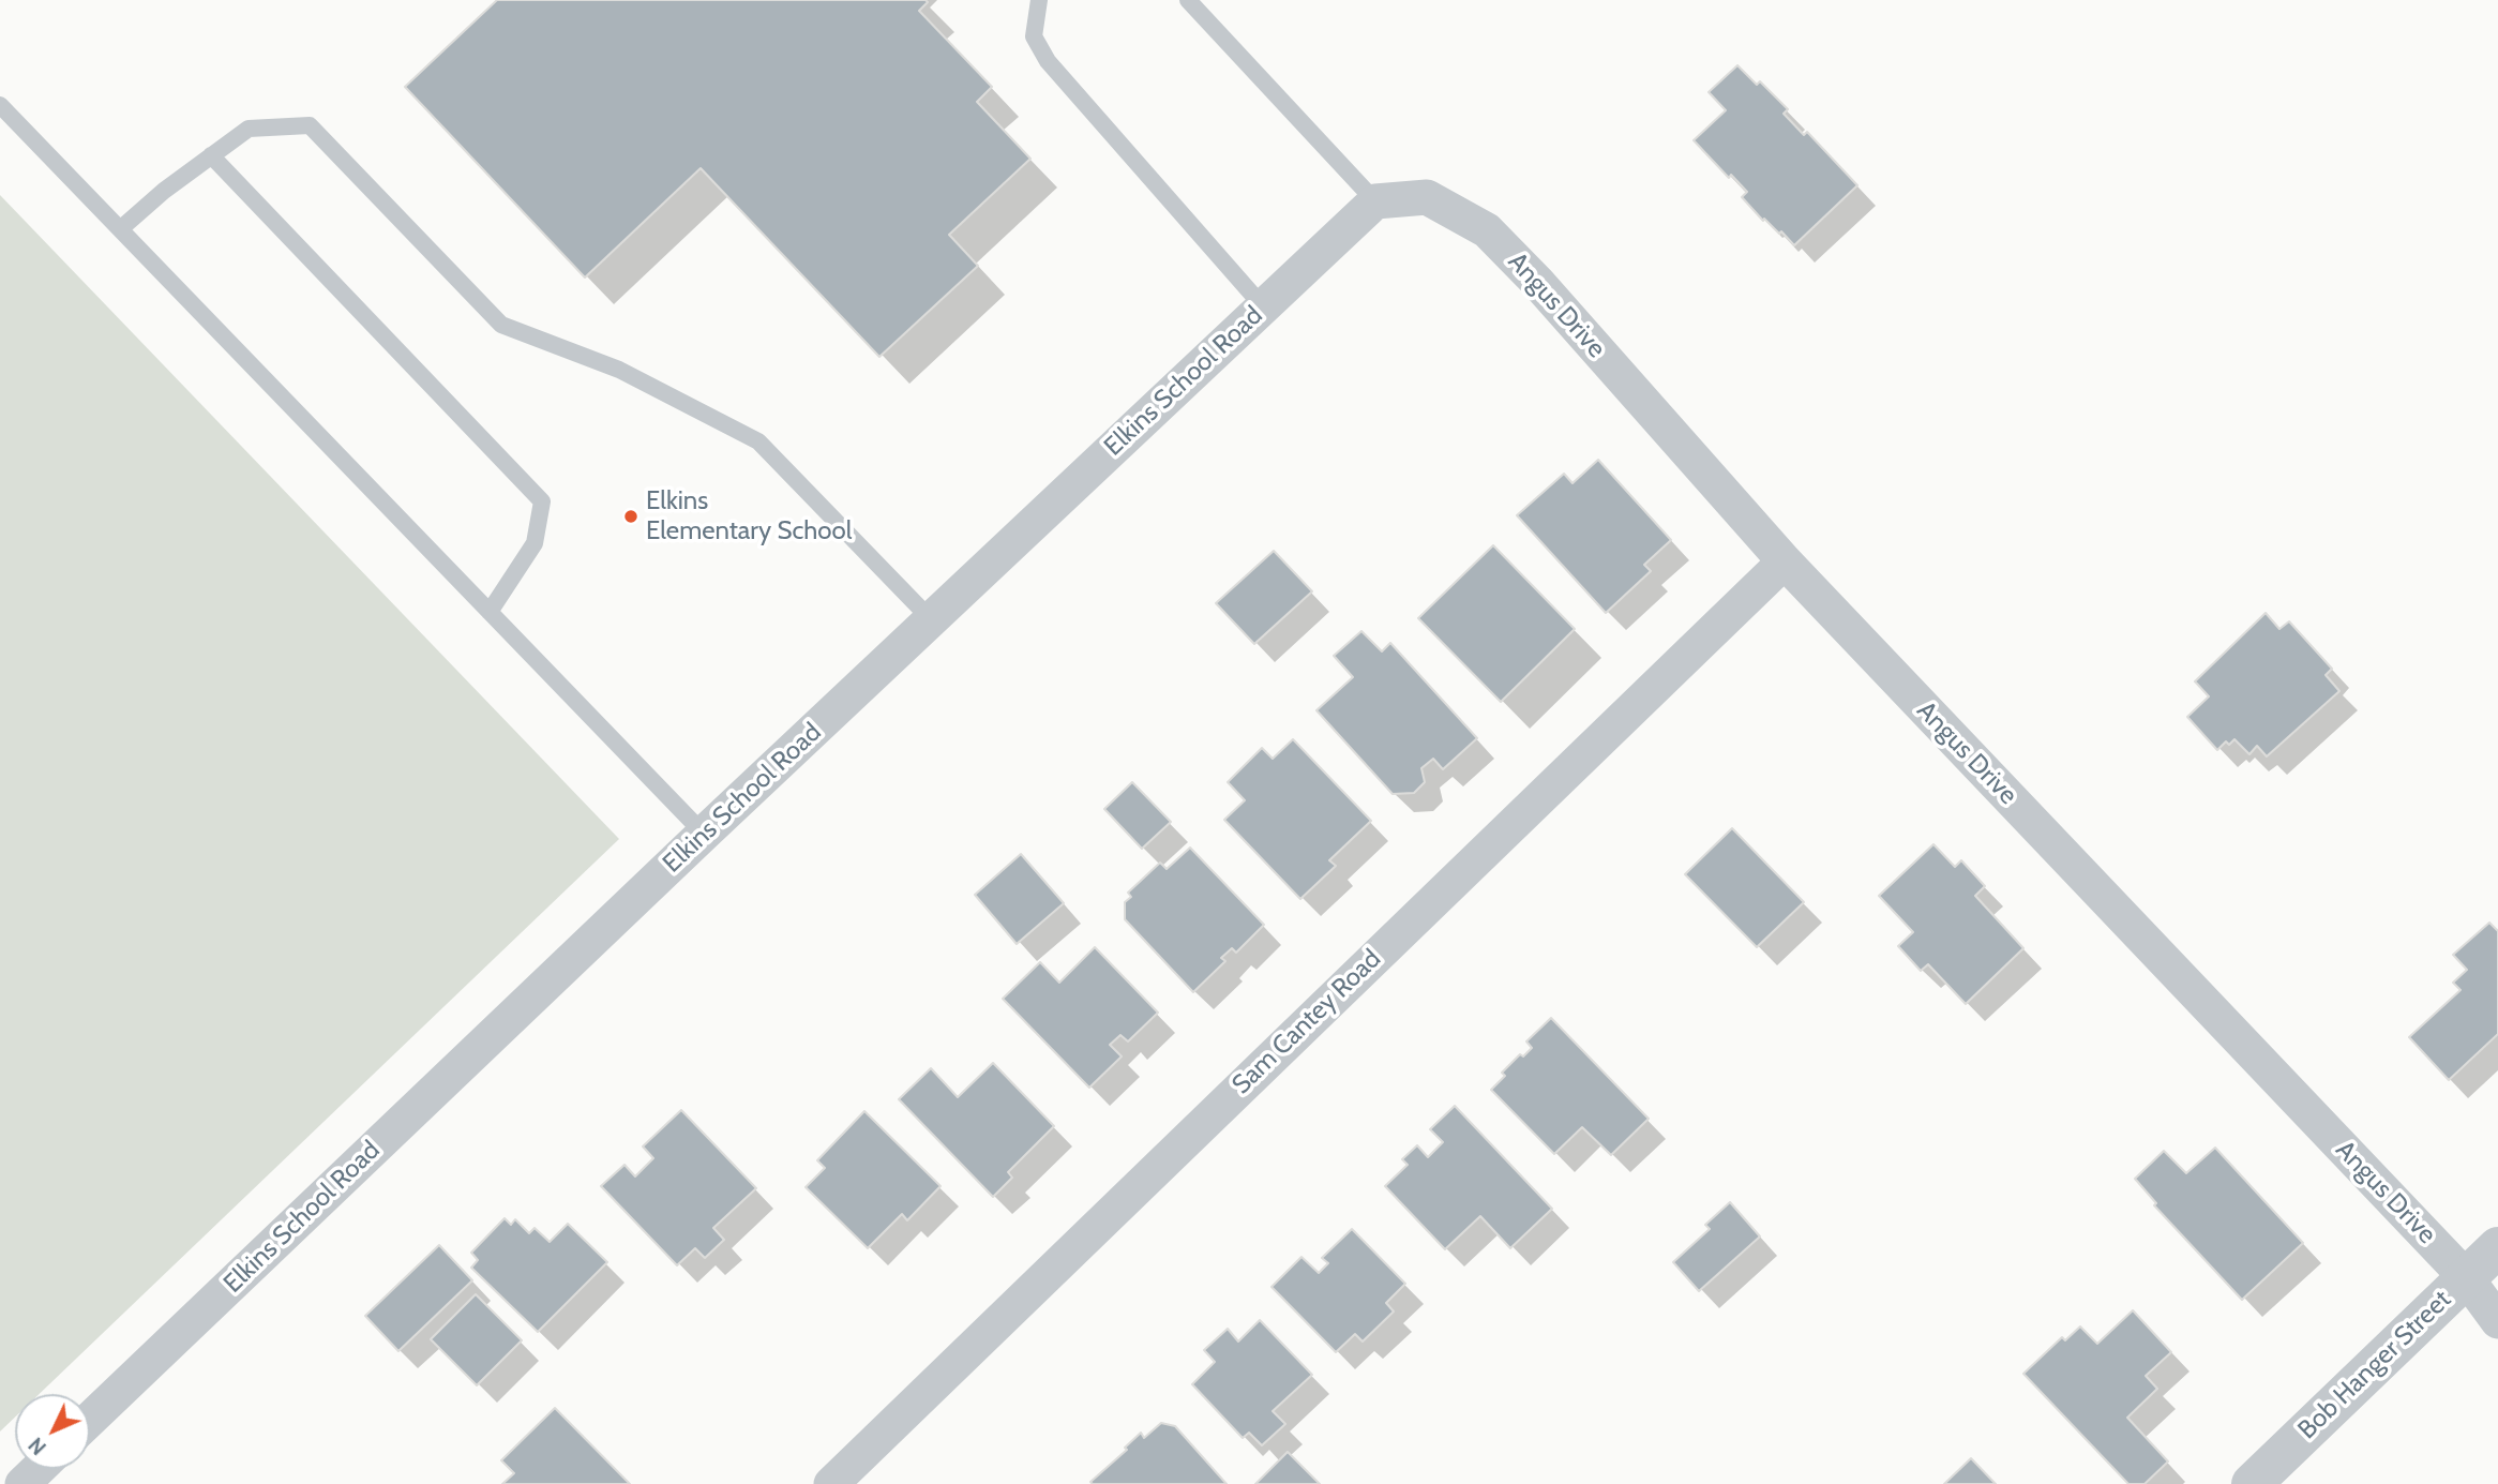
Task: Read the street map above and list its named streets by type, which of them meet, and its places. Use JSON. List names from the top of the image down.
{
  "streets": {
    "street": [
      "Angus Drive",
      "Elkins School Road",
      "Sam Cantey Road",
      "Bob Hanger Street"
    ]
  },
  "crossings": [
    ["Angus Drive", "Elkins School Road"],
    ["Angus Drive", "Sam Cantey Road"],
    ["Angus Drive", "Bob Hanger Street"]
  ],
  "places": ["Elkins Elementary School"],
  "north": "bottom left"
}
